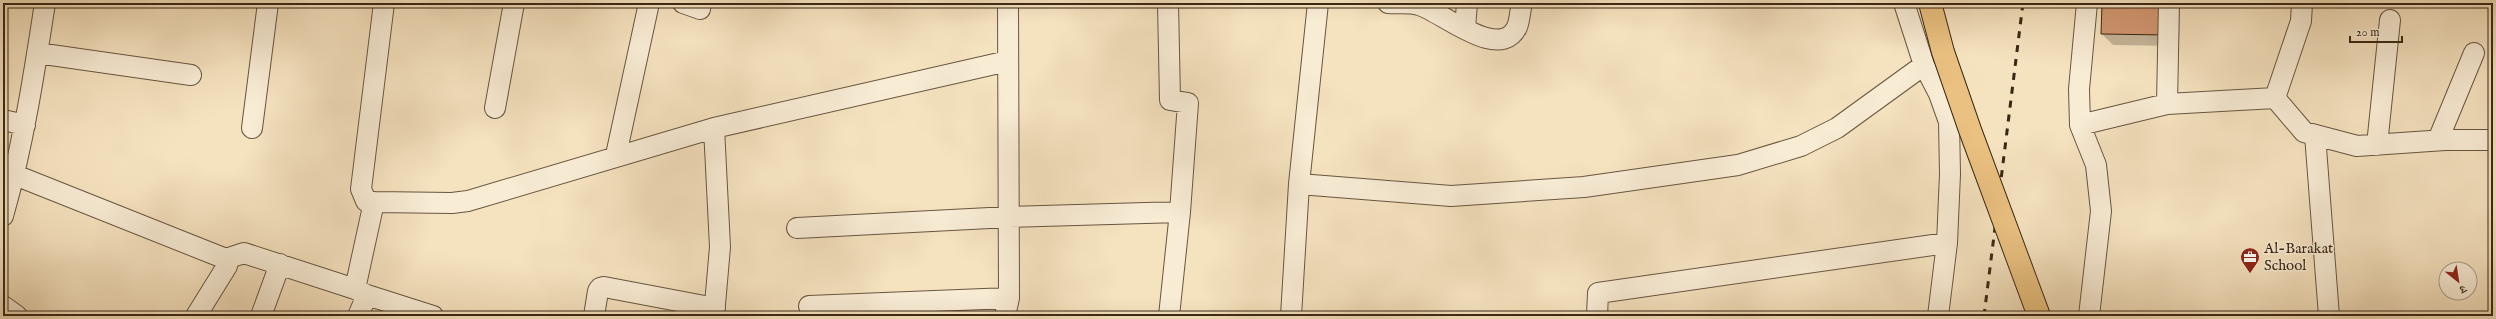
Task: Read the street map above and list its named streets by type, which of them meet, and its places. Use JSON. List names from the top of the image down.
{
  "places": {
    "office": ["Al-Barakat School"]
  },
  "scale_bar": "20 m",
  "north": "bottom right"
}
